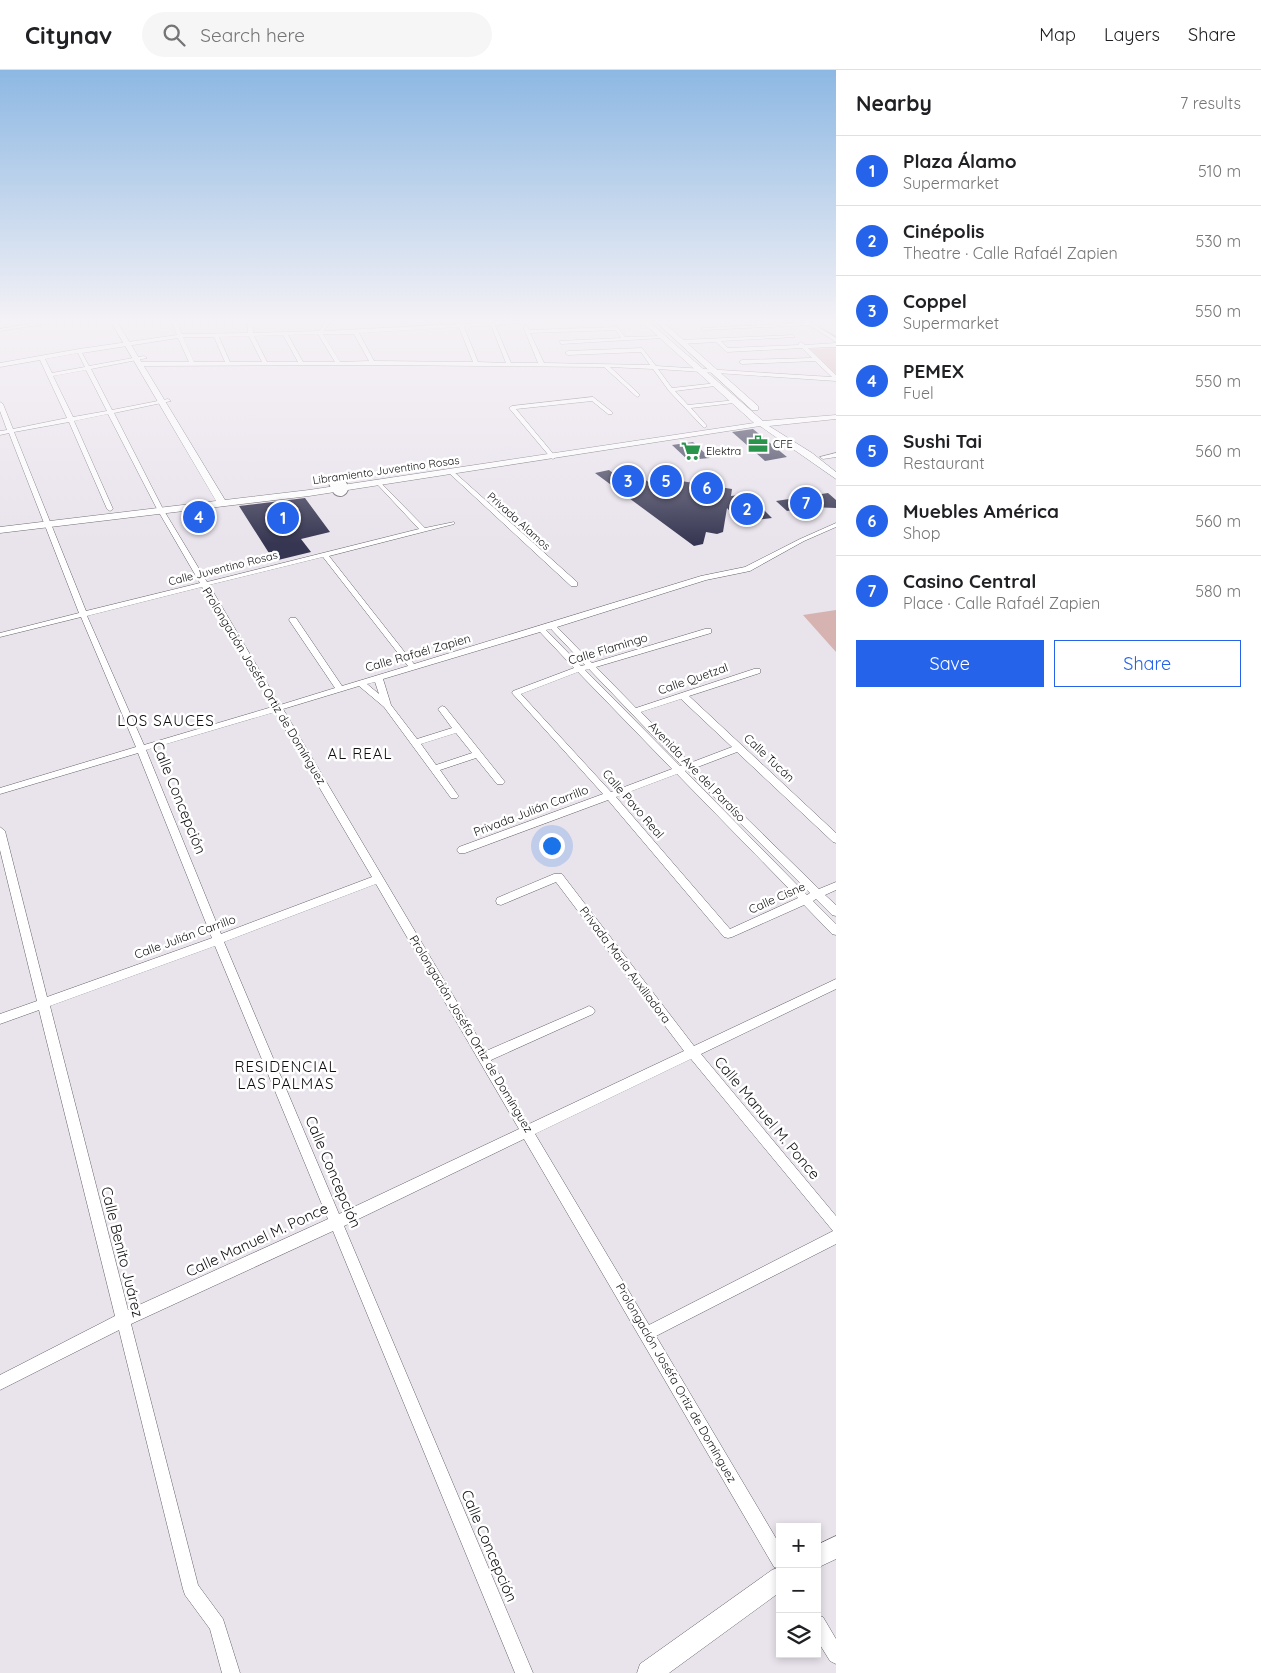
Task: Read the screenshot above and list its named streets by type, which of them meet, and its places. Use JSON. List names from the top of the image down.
{
  "streets": {
    "main road": ["Libramiento Juventino Rosas"],
    "street": [
      "Privada Alamos",
      "Calle Juventino Rosas",
      "Calle Flamingo",
      "Calle Rafaél Zapien",
      "Calle Quetzal",
      "Prolongación Joséfa Ortiz de Domínguez",
      "Calle Tucán",
      "Avenida Ave del Paraíso",
      "Calle Concepción",
      "Calle Pavo Real",
      "Privada Julián Carrillo",
      "Calle Cisne",
      "Calle Julián Carrillo",
      "Privada María Auxiliadora",
      "Calle Manuel M. Ponce",
      "Calle Benito Juárez"
    ]
  },
  "crossings": [
    ["Libramiento Juventino Rosas", "Privada Alamos"],
    ["Libramiento Juventino Rosas", "Prolongación Joséfa Ortiz de Domínguez"],
    ["Libramiento Juventino Rosas", "Calle Concepción"],
    ["Calle Juventino Rosas", "Prolongación Joséfa Ortiz de Domínguez"],
    ["Calle Juventino Rosas", "Calle Concepción"],
    ["Calle Flamingo", "Avenida Ave del Paraíso"],
    ["Calle Flamingo", "Calle Pavo Real"],
    ["Calle Rafaél Zapien", "Prolongación Joséfa Ortiz de Domínguez"],
    ["Calle Rafaél Zapien", "Avenida Ave del Paraíso"],
    ["Calle Rafaél Zapien", "Calle Concepción"],
    ["Calle Quetzal", "Calle Tucán"],
    ["Calle Quetzal", "Avenida Ave del Paraíso"],
    ["Prolongación Joséfa Ortiz de Domínguez", "Calle Julián Carrillo"],
    ["Prolongación Joséfa Ortiz de Domínguez", "Calle Manuel M. Ponce"],
    ["Avenida Ave del Paraíso", "Calle Cisne"],
    ["Calle Concepción", "Calle Julián Carrillo"],
    ["Calle Concepción", "Calle Manuel M. Ponce"],
    ["Calle Pavo Real", "Privada Julián Carrillo"],
    ["Calle Pavo Real", "Calle Cisne"],
    ["Calle Julián Carrillo", "Calle Benito Juárez"],
    ["Privada María Auxiliadora", "Calle Manuel M. Ponce"],
    ["Calle Manuel M. Ponce", "Calle Benito Juárez"]
  ],
  "districts": ["LOS SAUCES", "AL REAL", "RESIDENCIAL LAS PALMAS"],
  "places": {
    "office": ["CFE"],
    "supermarket": ["Elektra"]
  },
  "page": {
    "header": "Citynav",
    "search": "Search here",
    "nav": ["Map", "Layers", "Share"],
    "heading": ["Nearby", "7 results"],
    "list": [
      {
        "mark": "1",
        "name": "Plaza Álamo",
        "note": "Supermarket",
        "value": "510 m"
      },
      {
        "mark": "2",
        "name": "Cinépolis",
        "note": "Theatre · Calle Rafaél Zapien",
        "value": "530 m"
      },
      {
        "mark": "3",
        "name": "Coppel",
        "note": "Supermarket",
        "value": "550 m"
      },
      {
        "mark": "4",
        "name": "PEMEX",
        "note": "Fuel",
        "value": "550 m"
      },
      {
        "mark": "5",
        "name": "Sushi Tai",
        "note": "Restaurant",
        "value": "560 m"
      },
      {
        "mark": "6",
        "name": "Muebles América",
        "note": "Shop",
        "value": "560 m"
      },
      {
        "mark": "7",
        "name": "Casino Central",
        "note": "Place · Calle Rafaél Zapien",
        "value": "580 m"
      }
    ],
    "pins": [
      "3",
      "5",
      "6",
      "7",
      "2",
      "4",
      "1"
    ],
    "buttons": ["Save", "Share"],
    "map_buttons": ["+", "−"]
  }
}
